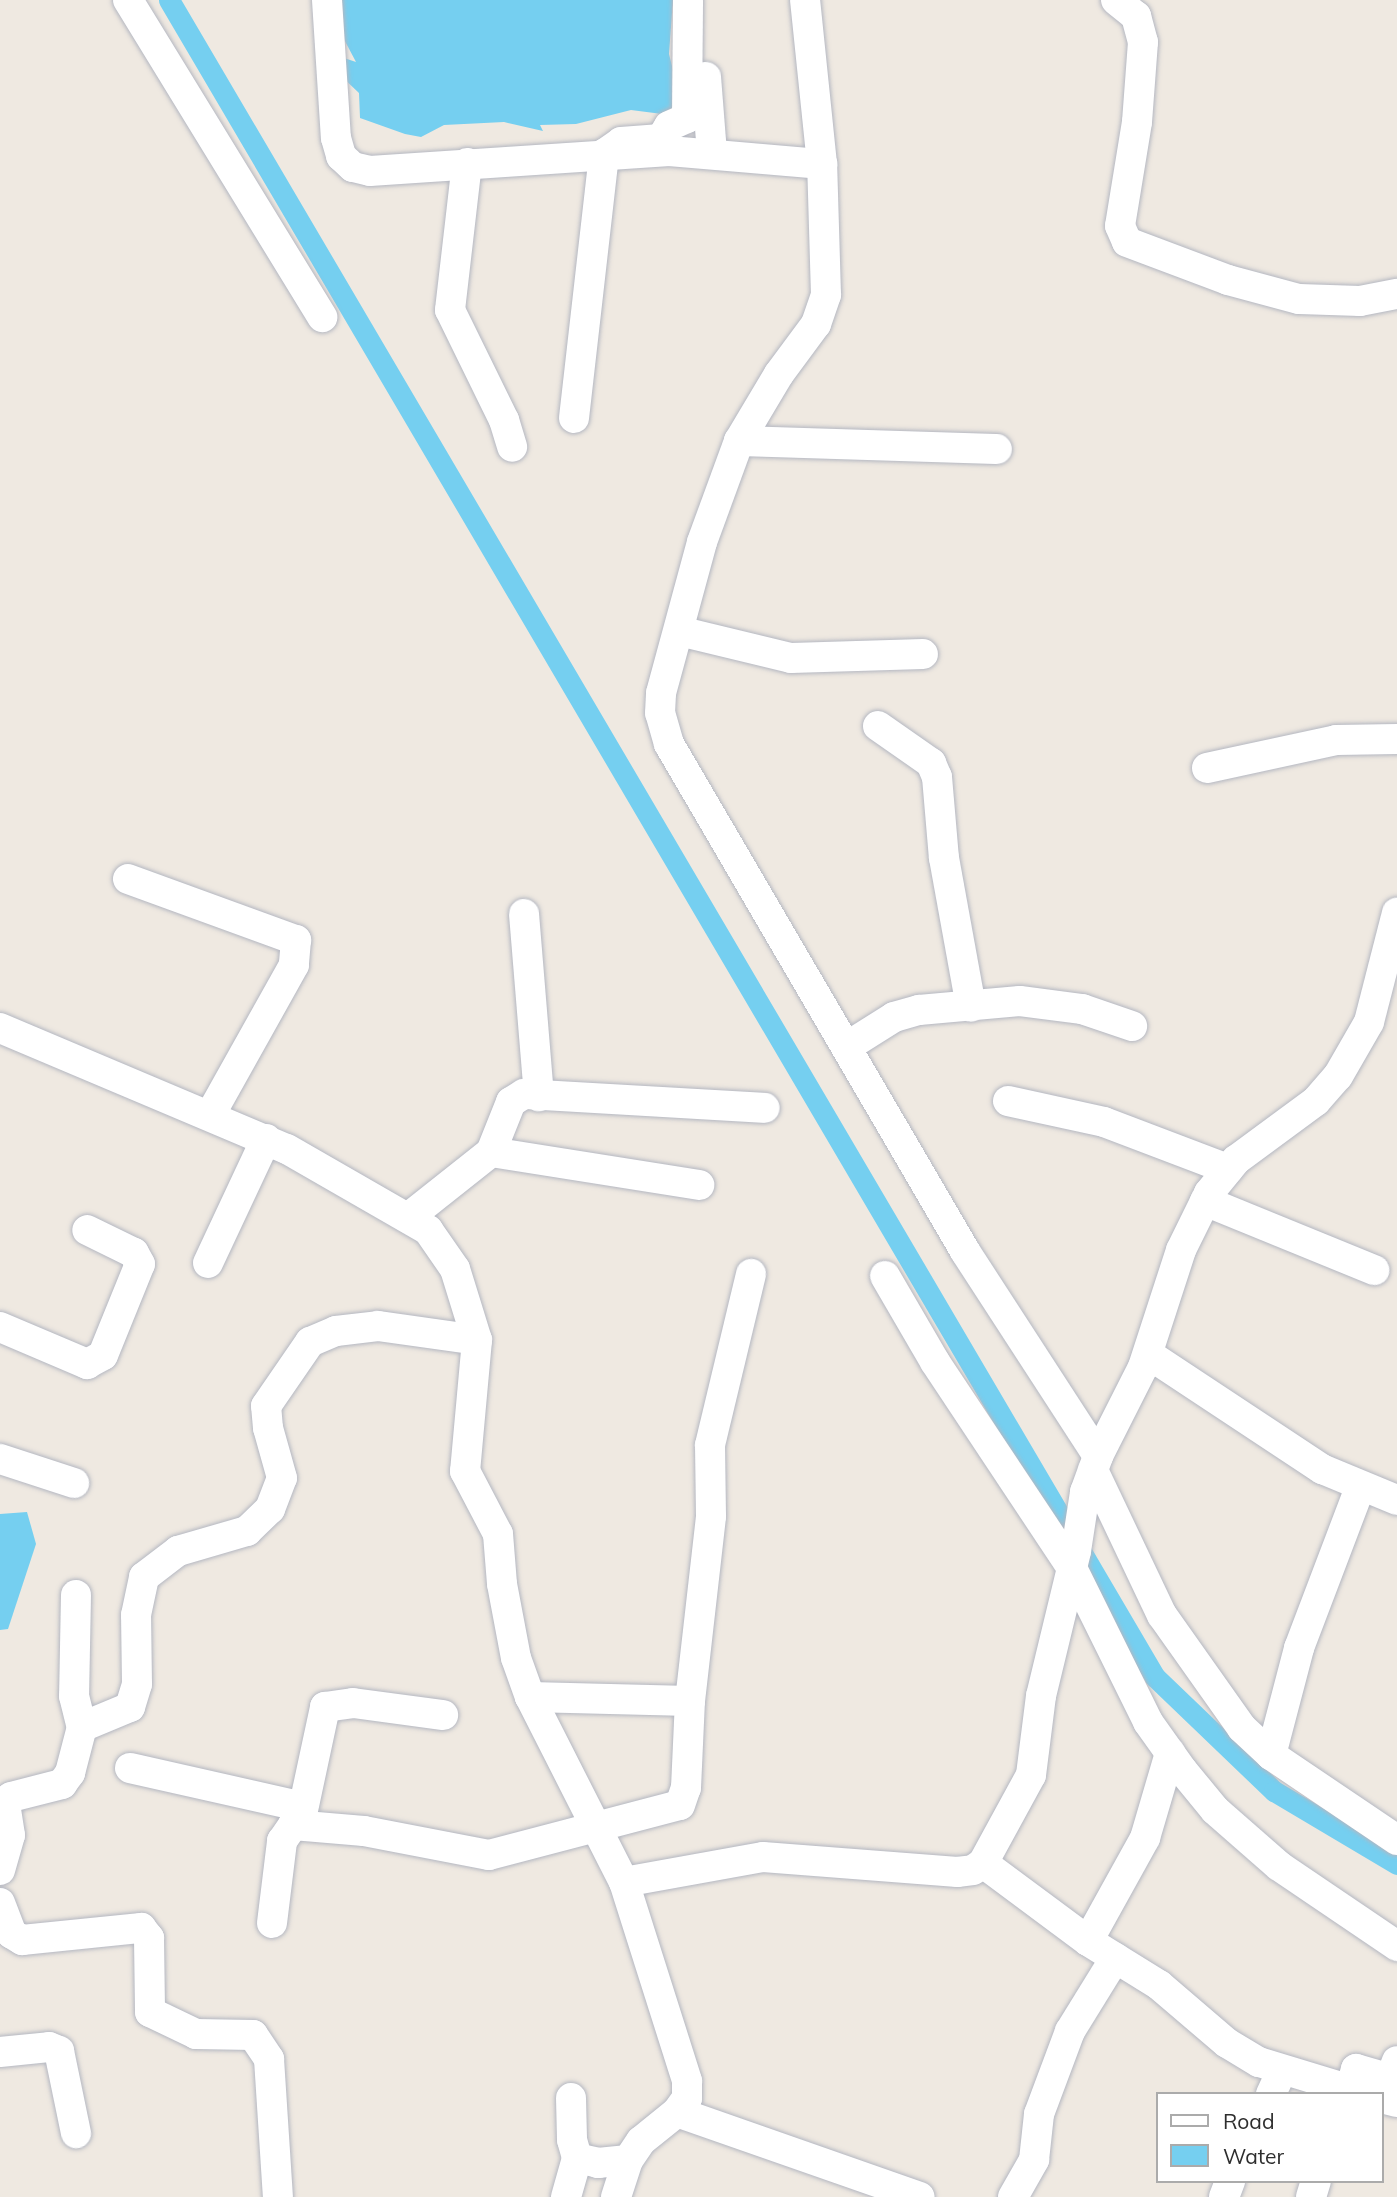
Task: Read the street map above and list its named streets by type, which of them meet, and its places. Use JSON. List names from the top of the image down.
{
  "legend": ["Road", "Water"]
}
